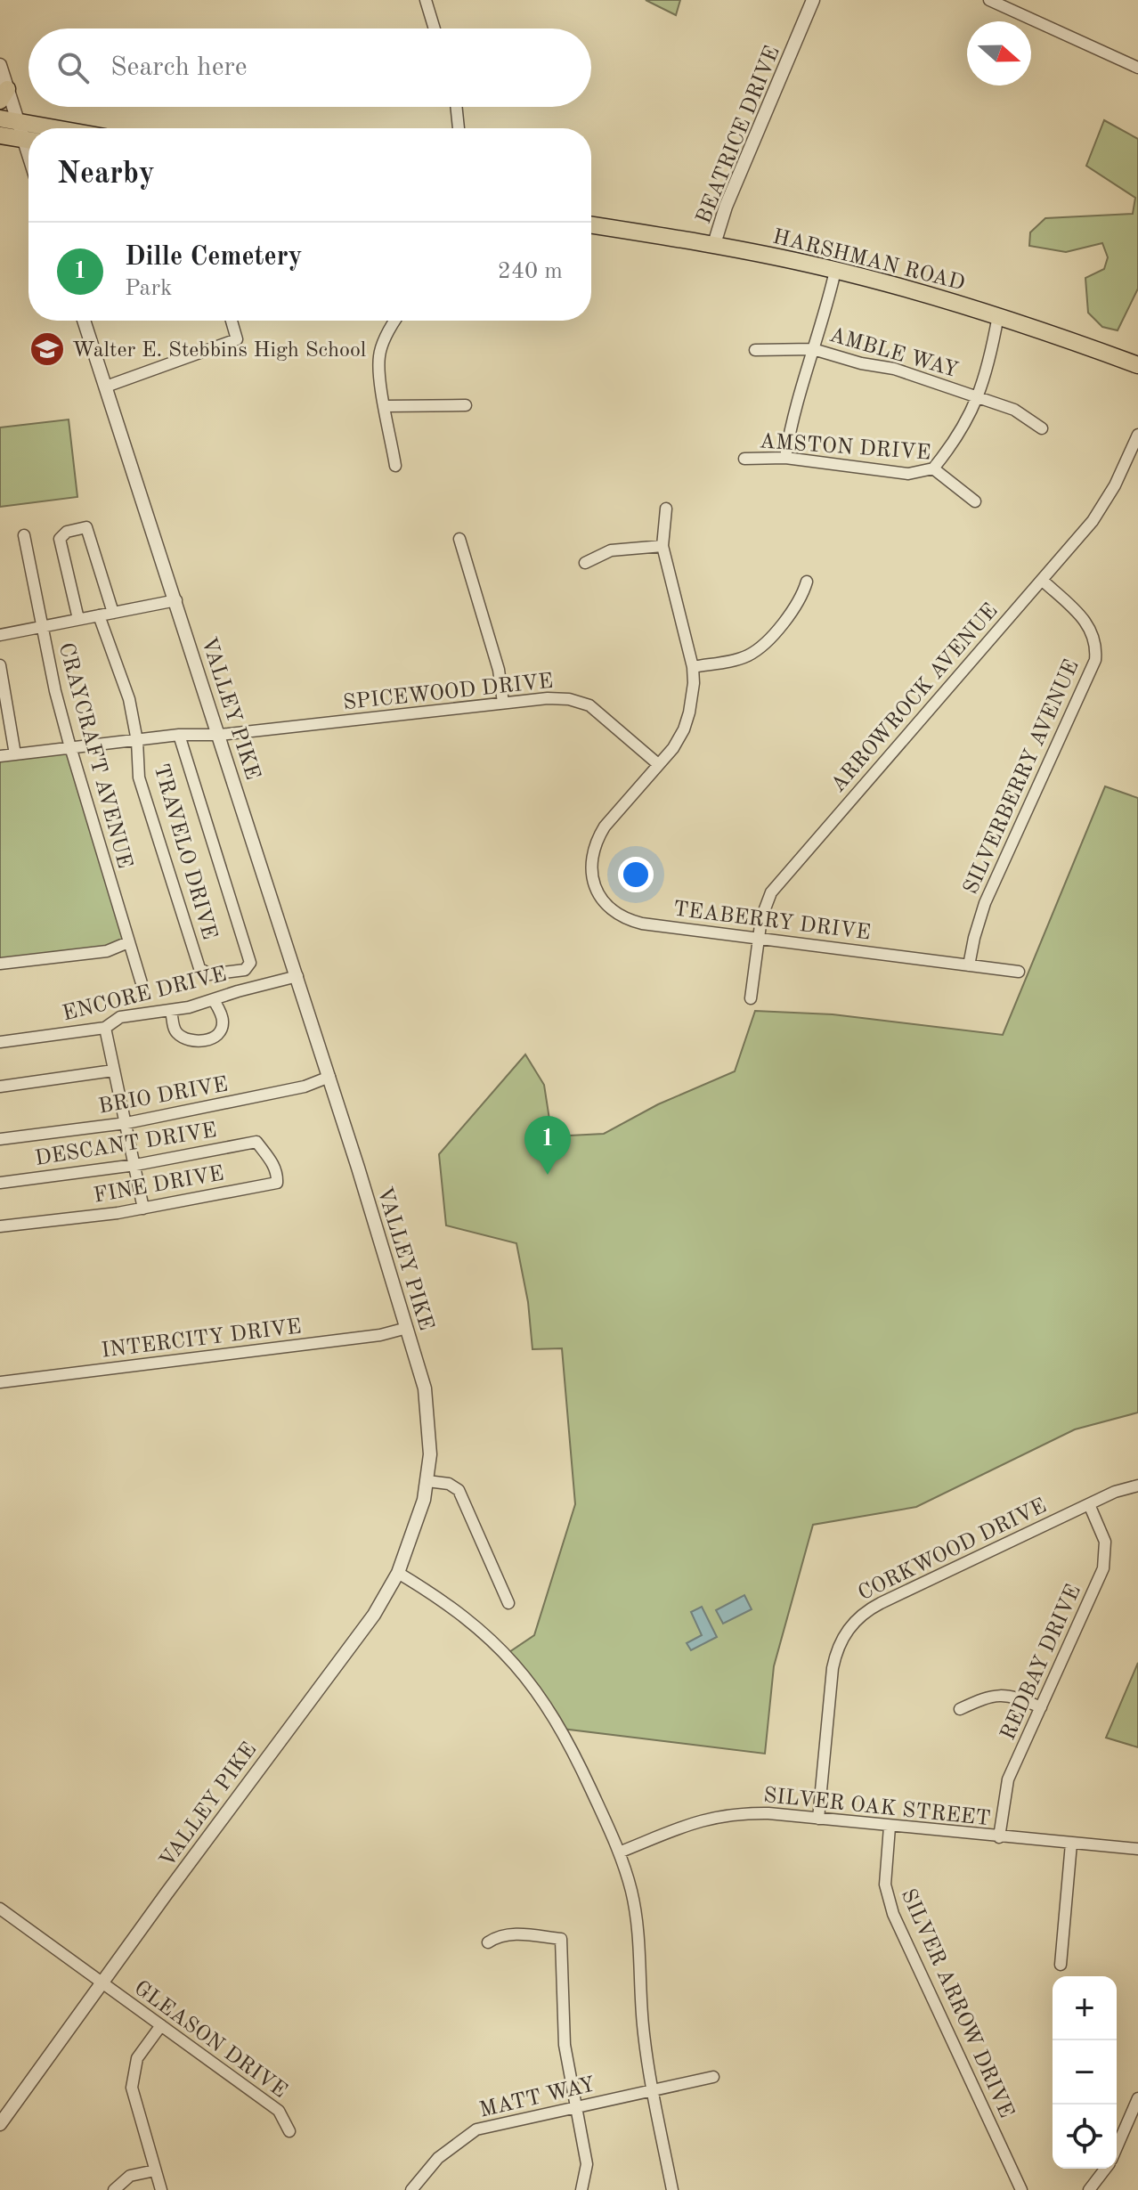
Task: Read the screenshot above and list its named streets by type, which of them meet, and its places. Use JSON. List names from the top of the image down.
{
  "streets": {
    "main road": ["HARSHMAN ROAD"],
    "street": [
      "BEATRICE DRIVE",
      "AMBLE WAY",
      "AMSTON DRIVE",
      "SPICEWOOD DRIVE",
      "ARROWROCK AVENUE",
      "VALLEY PIKE",
      "CRAYCRAFT AVENUE",
      "SILVERBERRY AVENUE",
      "TRAVELO DRIVE",
      "TEABERRY DRIVE",
      "ENCORE DRIVE",
      "BRIO DRIVE",
      "DESCANT DRIVE",
      "FINE DRIVE",
      "INTERCITY DRIVE",
      "CORKWOOD DRIVE",
      "REDBAY DRIVE",
      "SILVER OAK STREET",
      "SILVER ARROW DRIVE",
      "GLEASON DRIVE",
      "MATT WAY"
    ]
  },
  "crossings": [
    ["BEATRICE DRIVE", "HARSHMAN ROAD"],
    ["HARSHMAN ROAD", "AMBLE WAY"],
    ["AMBLE WAY", "AMSTON DRIVE"],
    ["SPICEWOOD DRIVE", "VALLEY PIKE"],
    ["SPICEWOOD DRIVE", "CRAYCRAFT AVENUE"],
    ["SPICEWOOD DRIVE", "TRAVELO DRIVE"],
    ["SPICEWOOD DRIVE", "TEABERRY DRIVE"],
    ["ARROWROCK AVENUE", "SILVERBERRY AVENUE"],
    ["ARROWROCK AVENUE", "TEABERRY DRIVE"],
    ["VALLEY PIKE", "ENCORE DRIVE"],
    ["VALLEY PIKE", "BRIO DRIVE"],
    ["VALLEY PIKE", "INTERCITY DRIVE"],
    ["VALLEY PIKE", "GLEASON DRIVE"],
    ["SILVERBERRY AVENUE", "TEABERRY DRIVE"],
    ["DESCANT DRIVE", "FINE DRIVE"],
    ["CORKWOOD DRIVE", "REDBAY DRIVE"],
    ["CORKWOOD DRIVE", "SILVER OAK STREET"],
    ["REDBAY DRIVE", "SILVER OAK STREET"],
    ["SILVER OAK STREET", "SILVER ARROW DRIVE"]
  ],
  "places": {
    "school or university": ["Walter E. Stebbins High School"]
  },
  "north": "right",
  "page": {
    "search": "Search here",
    "heading": "Nearby",
    "list": [
      {
        "mark": "1",
        "name": "Dille Cemetery",
        "note": "Park",
        "value": "240 m"
      }
    ],
    "pins": "1",
    "map_buttons": ["+", "−"]
  }
}
